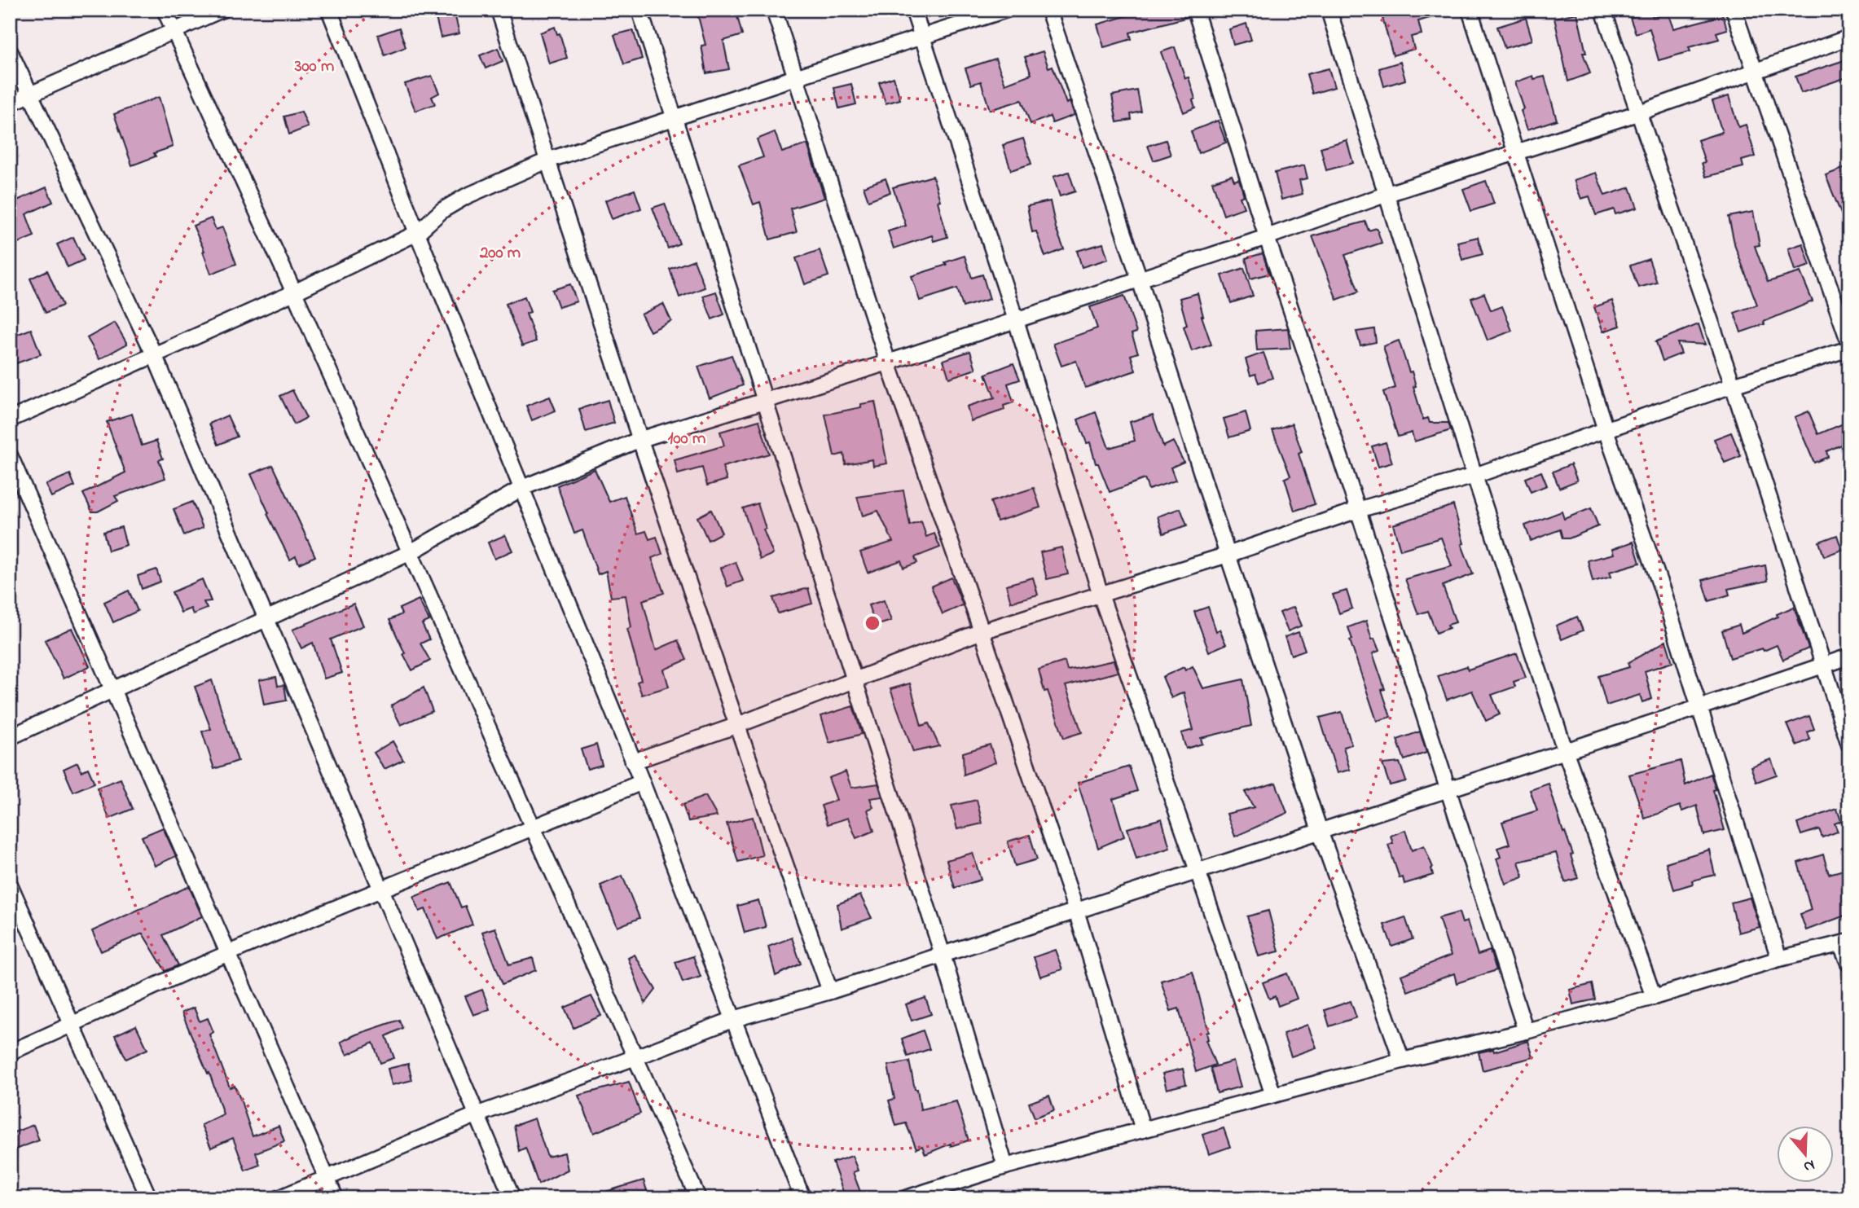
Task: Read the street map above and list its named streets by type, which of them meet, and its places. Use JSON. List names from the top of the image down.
{
  "north": "bottom",
  "rings": ["300 m", "200 m", "100 m"]
}
